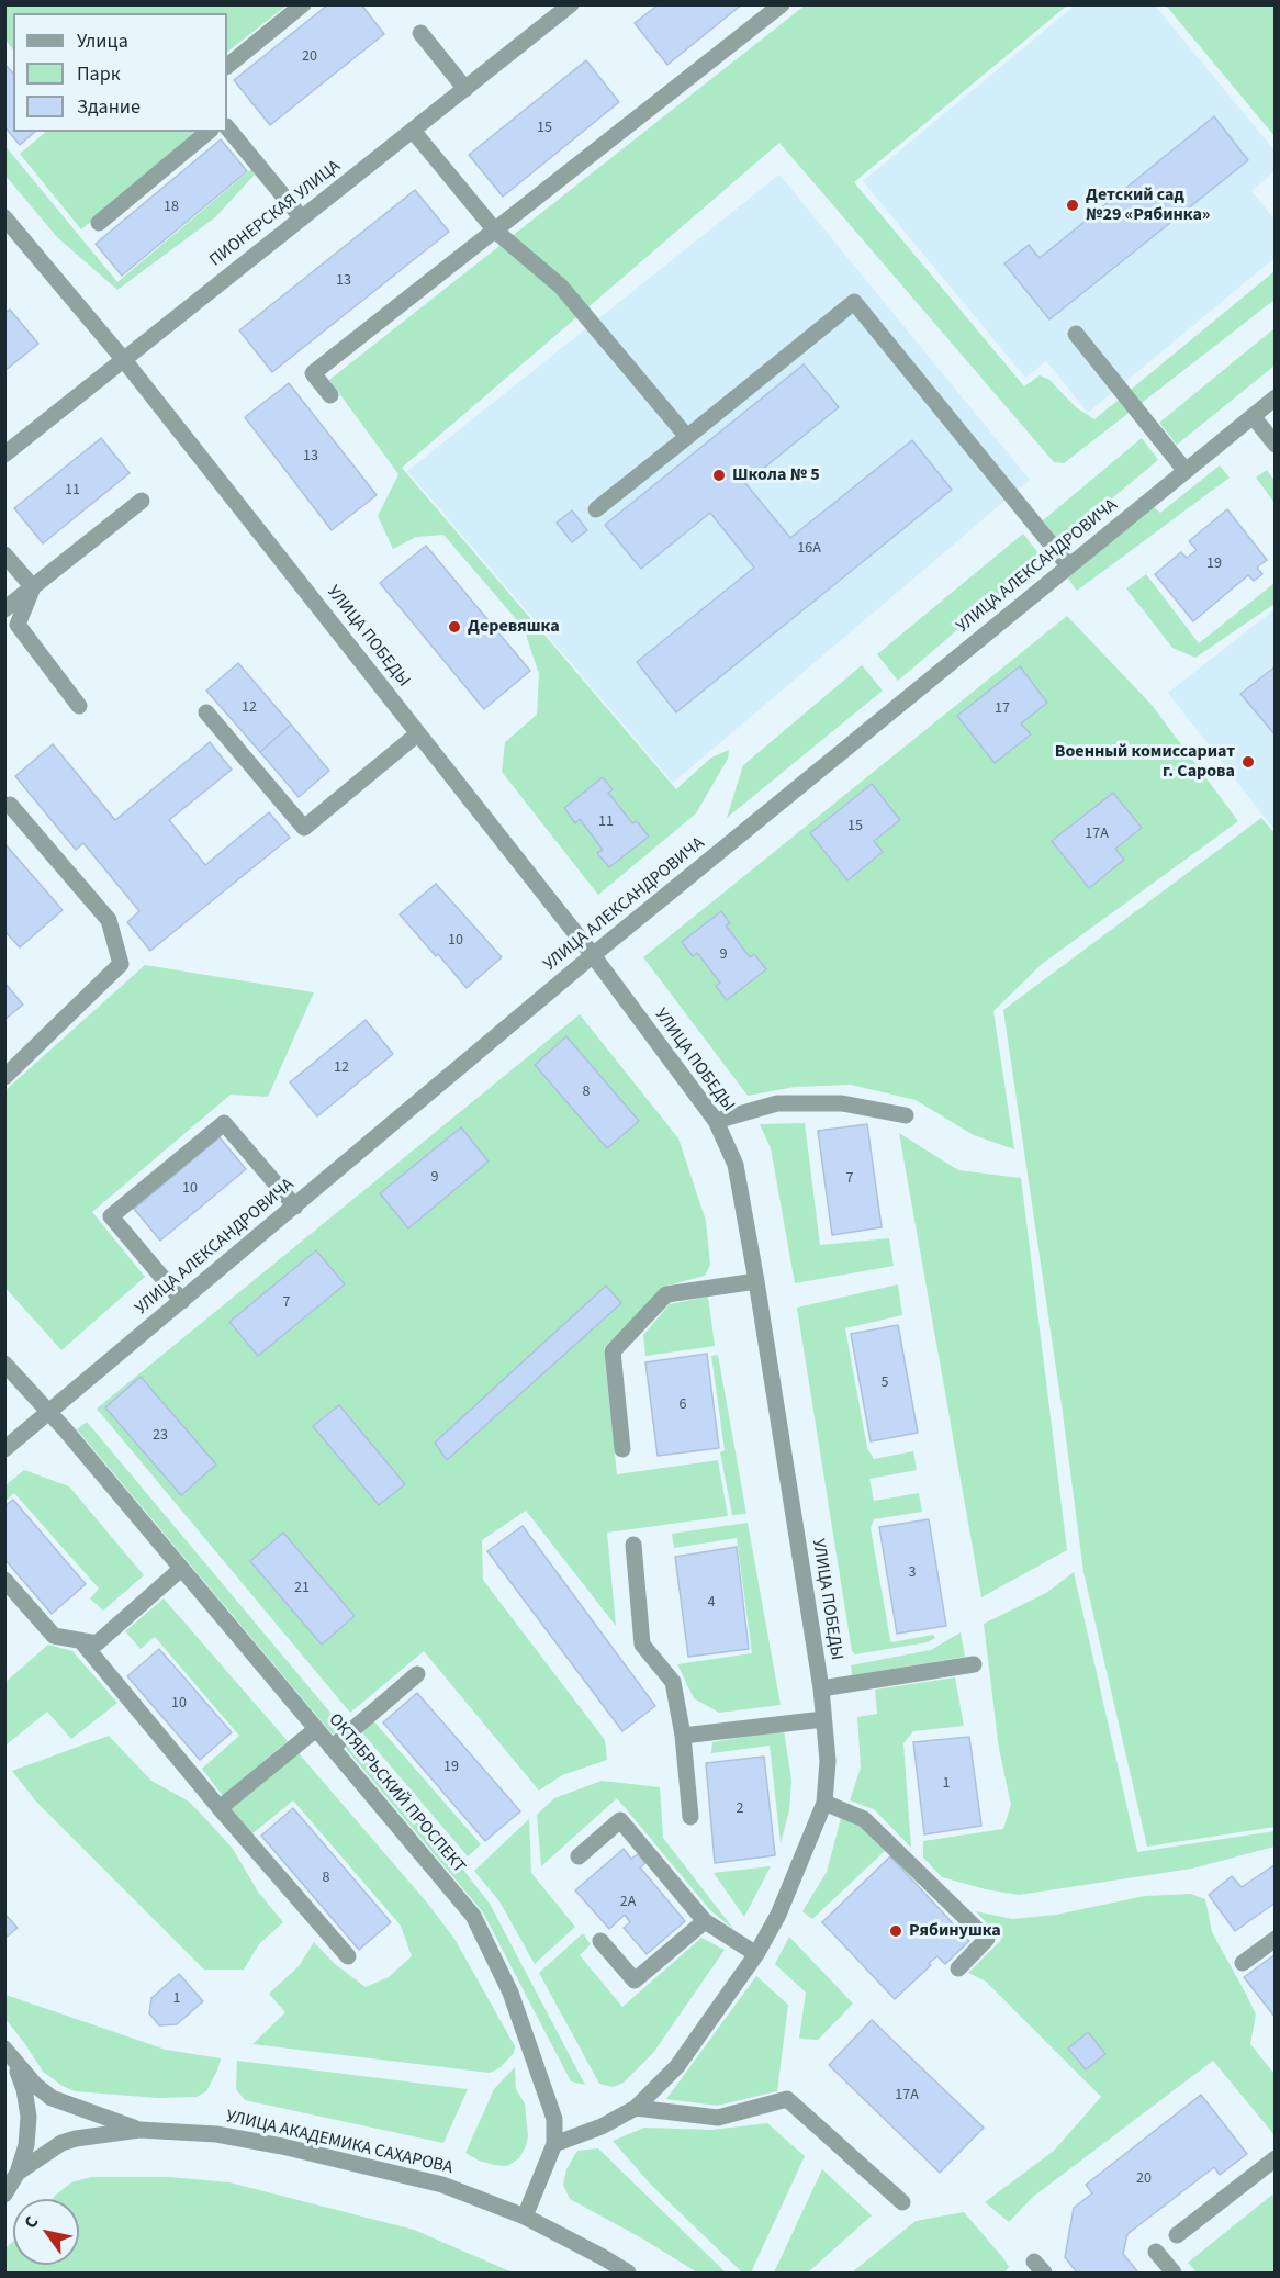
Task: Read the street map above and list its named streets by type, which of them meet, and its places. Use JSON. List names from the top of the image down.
{
  "streets": {
    "street": [
      "ПИОНЕРСКАЯ УЛИЦА",
      "УЛИЦА АЛЕКСАНДРОВИЧА",
      "УЛИЦА ПОБЕДЫ",
      "ОКТЯБРЬСКИЙ ПРОСПЕКТ",
      "УЛИЦА АКАДЕМИКА САХАРОВА"
    ]
  },
  "crossings": [
    ["ПИОНЕРСКАЯ УЛИЦА", "УЛИЦА ПОБЕДЫ"],
    ["УЛИЦА АЛЕКСАНДРОВИЧА", "УЛИЦА ПОБЕДЫ"],
    ["УЛИЦА АЛЕКСАНДРОВИЧА", "ОКТЯБРЬСКИЙ ПРОСПЕКТ"],
    ["УЛИЦА ПОБЕДЫ", "ОКТЯБРЬСКИЙ ПРОСПЕКТ"],
    ["ОКТЯБРЬСКИЙ ПРОСПЕКТ", "УЛИЦА АКАДЕМИКА САХАРОВА"]
  ],
  "places": [
    "Детский сад №29 «Рябинка»",
    "Школа № 5",
    "Деревяшка",
    "Военный комиссариат г. Сарова",
    "Рябинушка"
  ],
  "house_numbers": [
    "20",
    "15",
    "18",
    "13",
    "13",
    "11",
    "16А",
    "19",
    "12",
    "17",
    "11",
    "15",
    "17А",
    "10",
    "9",
    "12",
    "8",
    "9",
    "7",
    "10",
    "7",
    "5",
    "6",
    "23",
    "3",
    "21",
    "4",
    "10",
    "19",
    "1",
    "2",
    "8",
    "2А",
    "1",
    "17А",
    "20"
  ],
  "legend": ["Улица", "Парк", "Здание"],
  "north": "top left"
}
